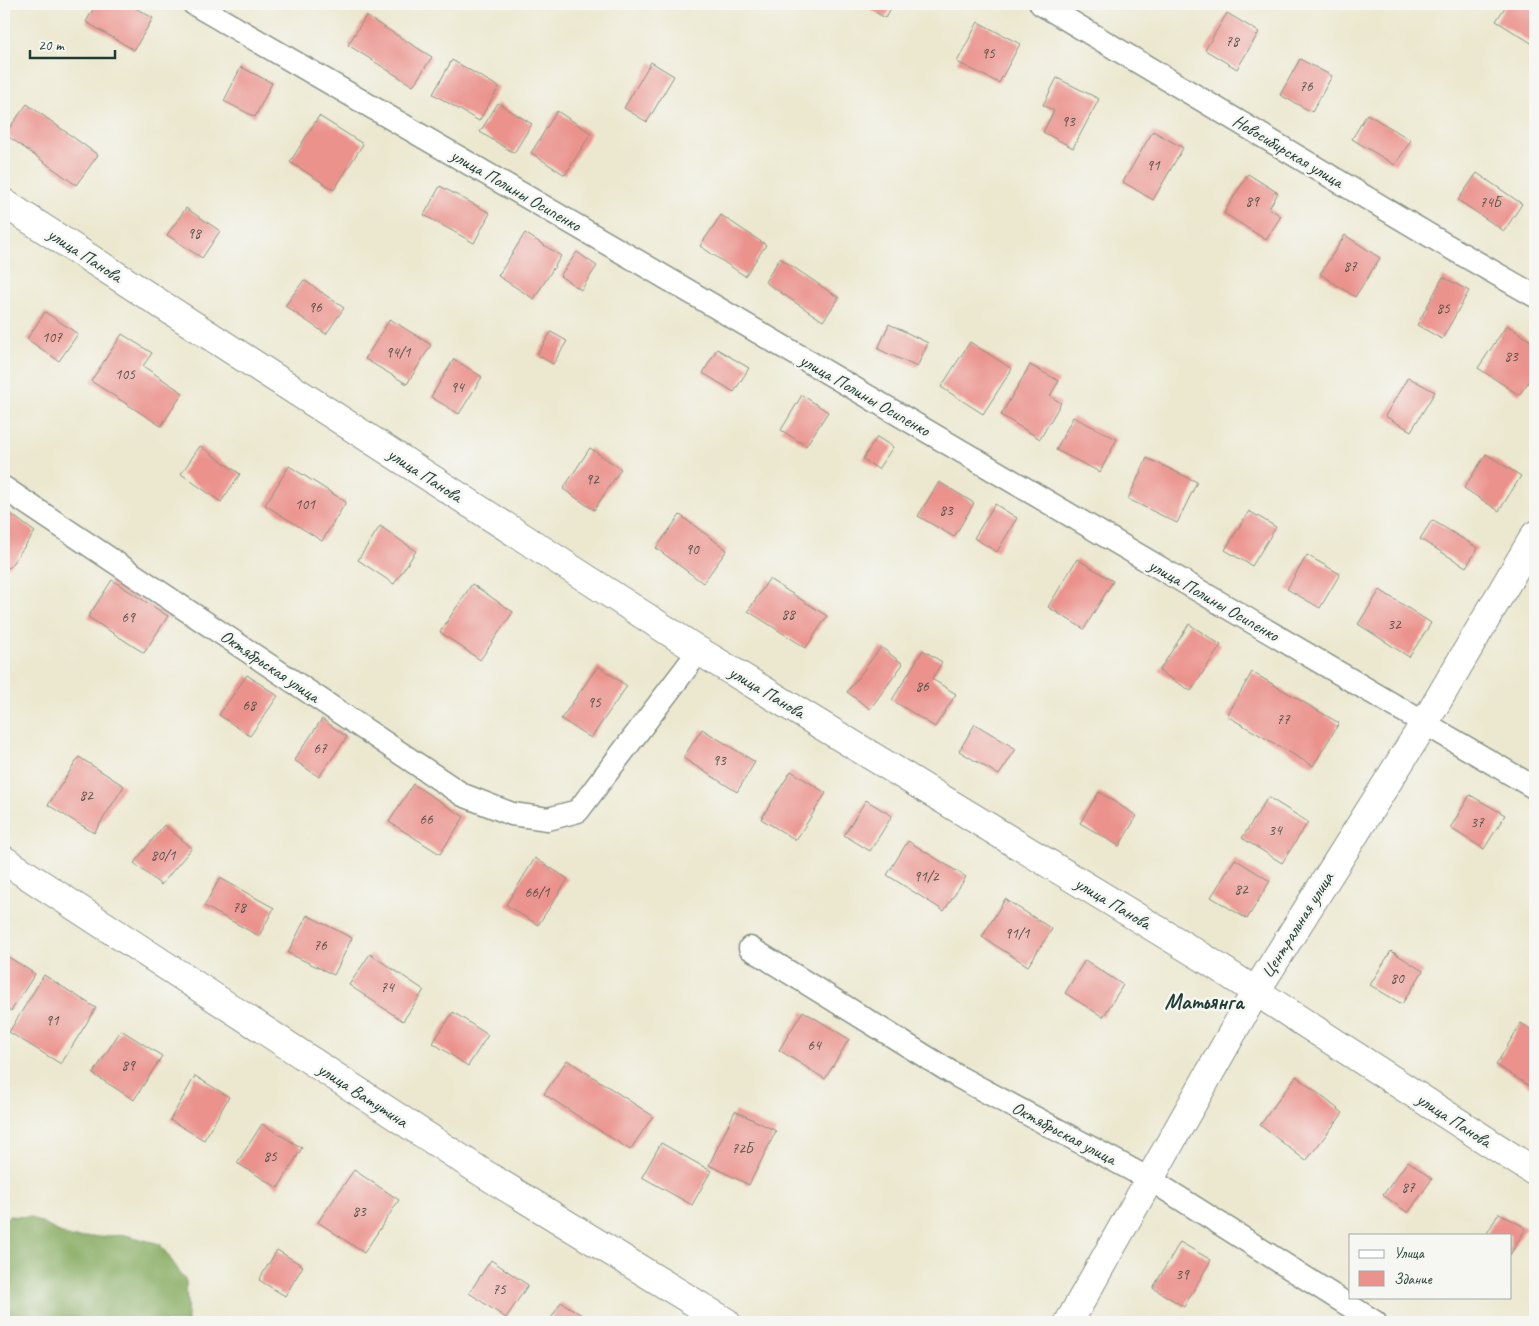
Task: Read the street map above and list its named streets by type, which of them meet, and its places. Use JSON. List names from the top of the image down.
{
  "streets": {
    "main road": ["улица Панова", "Центральная улица", "улица Ватутина"],
    "street": ["Новосибирская улица", "улица Полины Осипенко", "Октябрьская улица"]
  },
  "crossings": [
    ["улица Полины Осипенко", "Центральная улица"],
    ["улица Панова", "Октябрьская улица"],
    ["улица Панова", "Центральная улица"],
    ["Октябрьская улица", "Центральная улица"]
  ],
  "districts": ["Матьянга"],
  "house_numbers": [
    "78",
    "95",
    "76",
    "93",
    "91",
    "89",
    "74Б",
    "98",
    "87",
    "96",
    "85",
    "107",
    "94/1",
    "83",
    "105",
    "94",
    "92",
    "101",
    "83",
    "90",
    "88",
    "69",
    "32",
    "86",
    "95",
    "68",
    "77",
    "67",
    "93",
    "82",
    "66",
    "37",
    "34",
    "80/1",
    "91/2",
    "82",
    "66/1",
    "78",
    "91/1",
    "76",
    "80",
    "74",
    "91",
    "64",
    "89",
    "72Б",
    "85",
    "87",
    "83",
    "39",
    "75"
  ],
  "legend": ["Улица", "Здание"],
  "scale_bar": "20 m"
}
